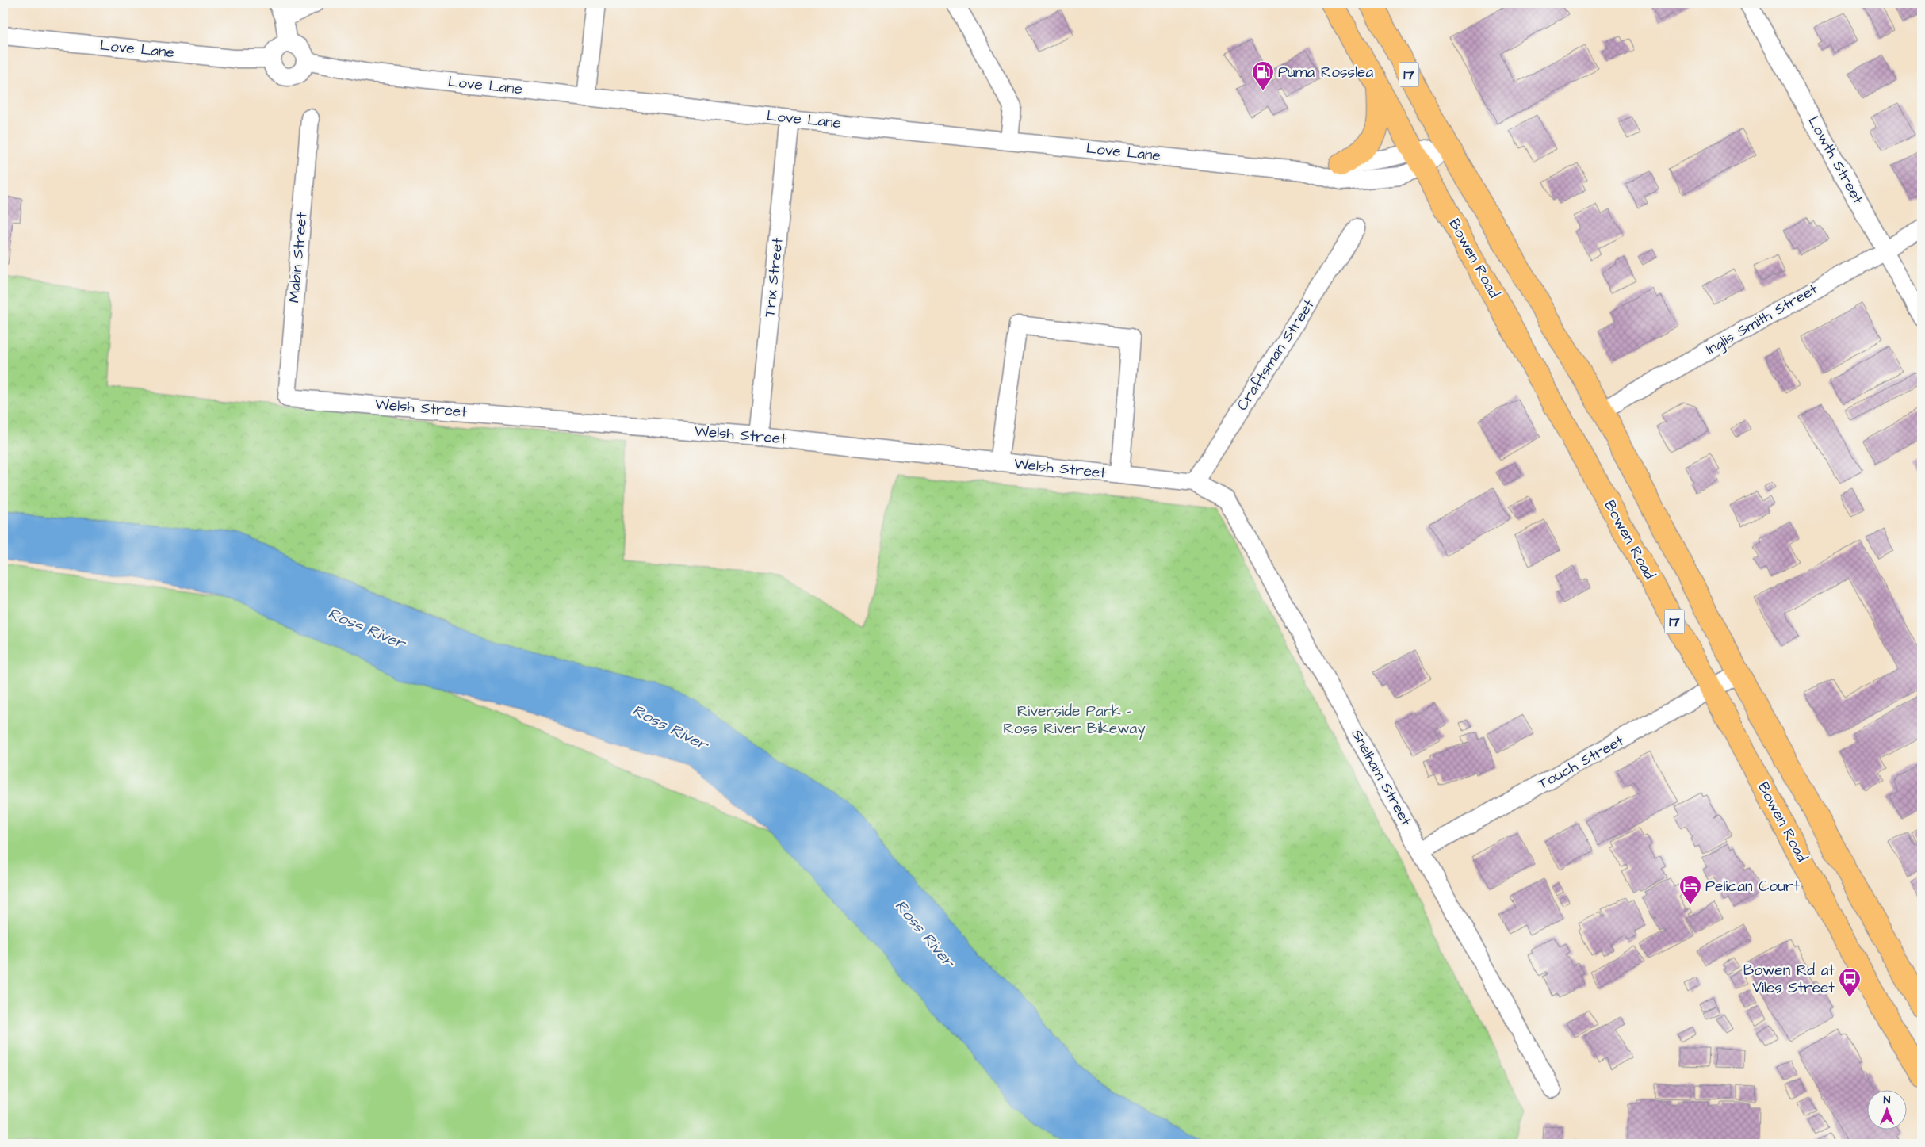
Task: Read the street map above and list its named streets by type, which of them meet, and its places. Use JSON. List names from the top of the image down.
{
  "streets": {
    "main road": ["17", "Bowen Road"],
    "street": [
      "Love Lane",
      "Lowth Street",
      "Mabin Street",
      "Trix Street",
      "Inglis Smith Street",
      "Craftsman Street",
      "Welsh Street",
      "Touch Street",
      "Snelham Street"
    ]
  },
  "crossings": [
    ["Love Lane", "17"],
    ["Love Lane", "Bowen Road"],
    ["Love Lane", "Trix Street"],
    ["17", "Inglis Smith Street"],
    ["17", "Touch Street"],
    ["Lowth Street", "Inglis Smith Street"],
    ["Mabin Street", "Welsh Street"],
    ["Bowen Road", "Touch Street"],
    ["Trix Street", "Welsh Street"],
    ["Craftsman Street", "Welsh Street"],
    ["Craftsman Street", "Snelham Street"],
    ["Welsh Street", "Snelham Street"],
    ["Touch Street", "Snelham Street"]
  ],
  "water": ["Ross River"],
  "parks": ["Riverside Park - Ross River Bikeway"],
  "places": {
    "fuel station": ["Puma Rosslea"],
    "hotel": ["Pelican Court"],
    "bus stop": ["Bowen Rd at Viles Street"]
  },
  "north": "top"
}
